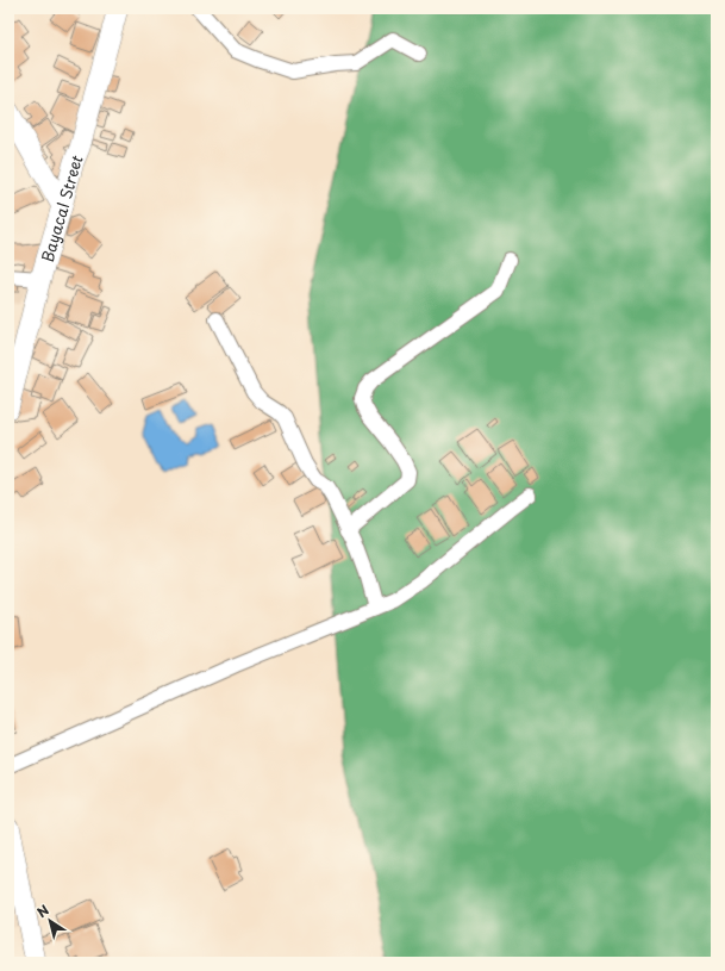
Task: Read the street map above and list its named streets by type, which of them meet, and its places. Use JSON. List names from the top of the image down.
{
  "streets": {
    "main road": ["Bayacal Street"]
  },
  "north": "top left"
}
